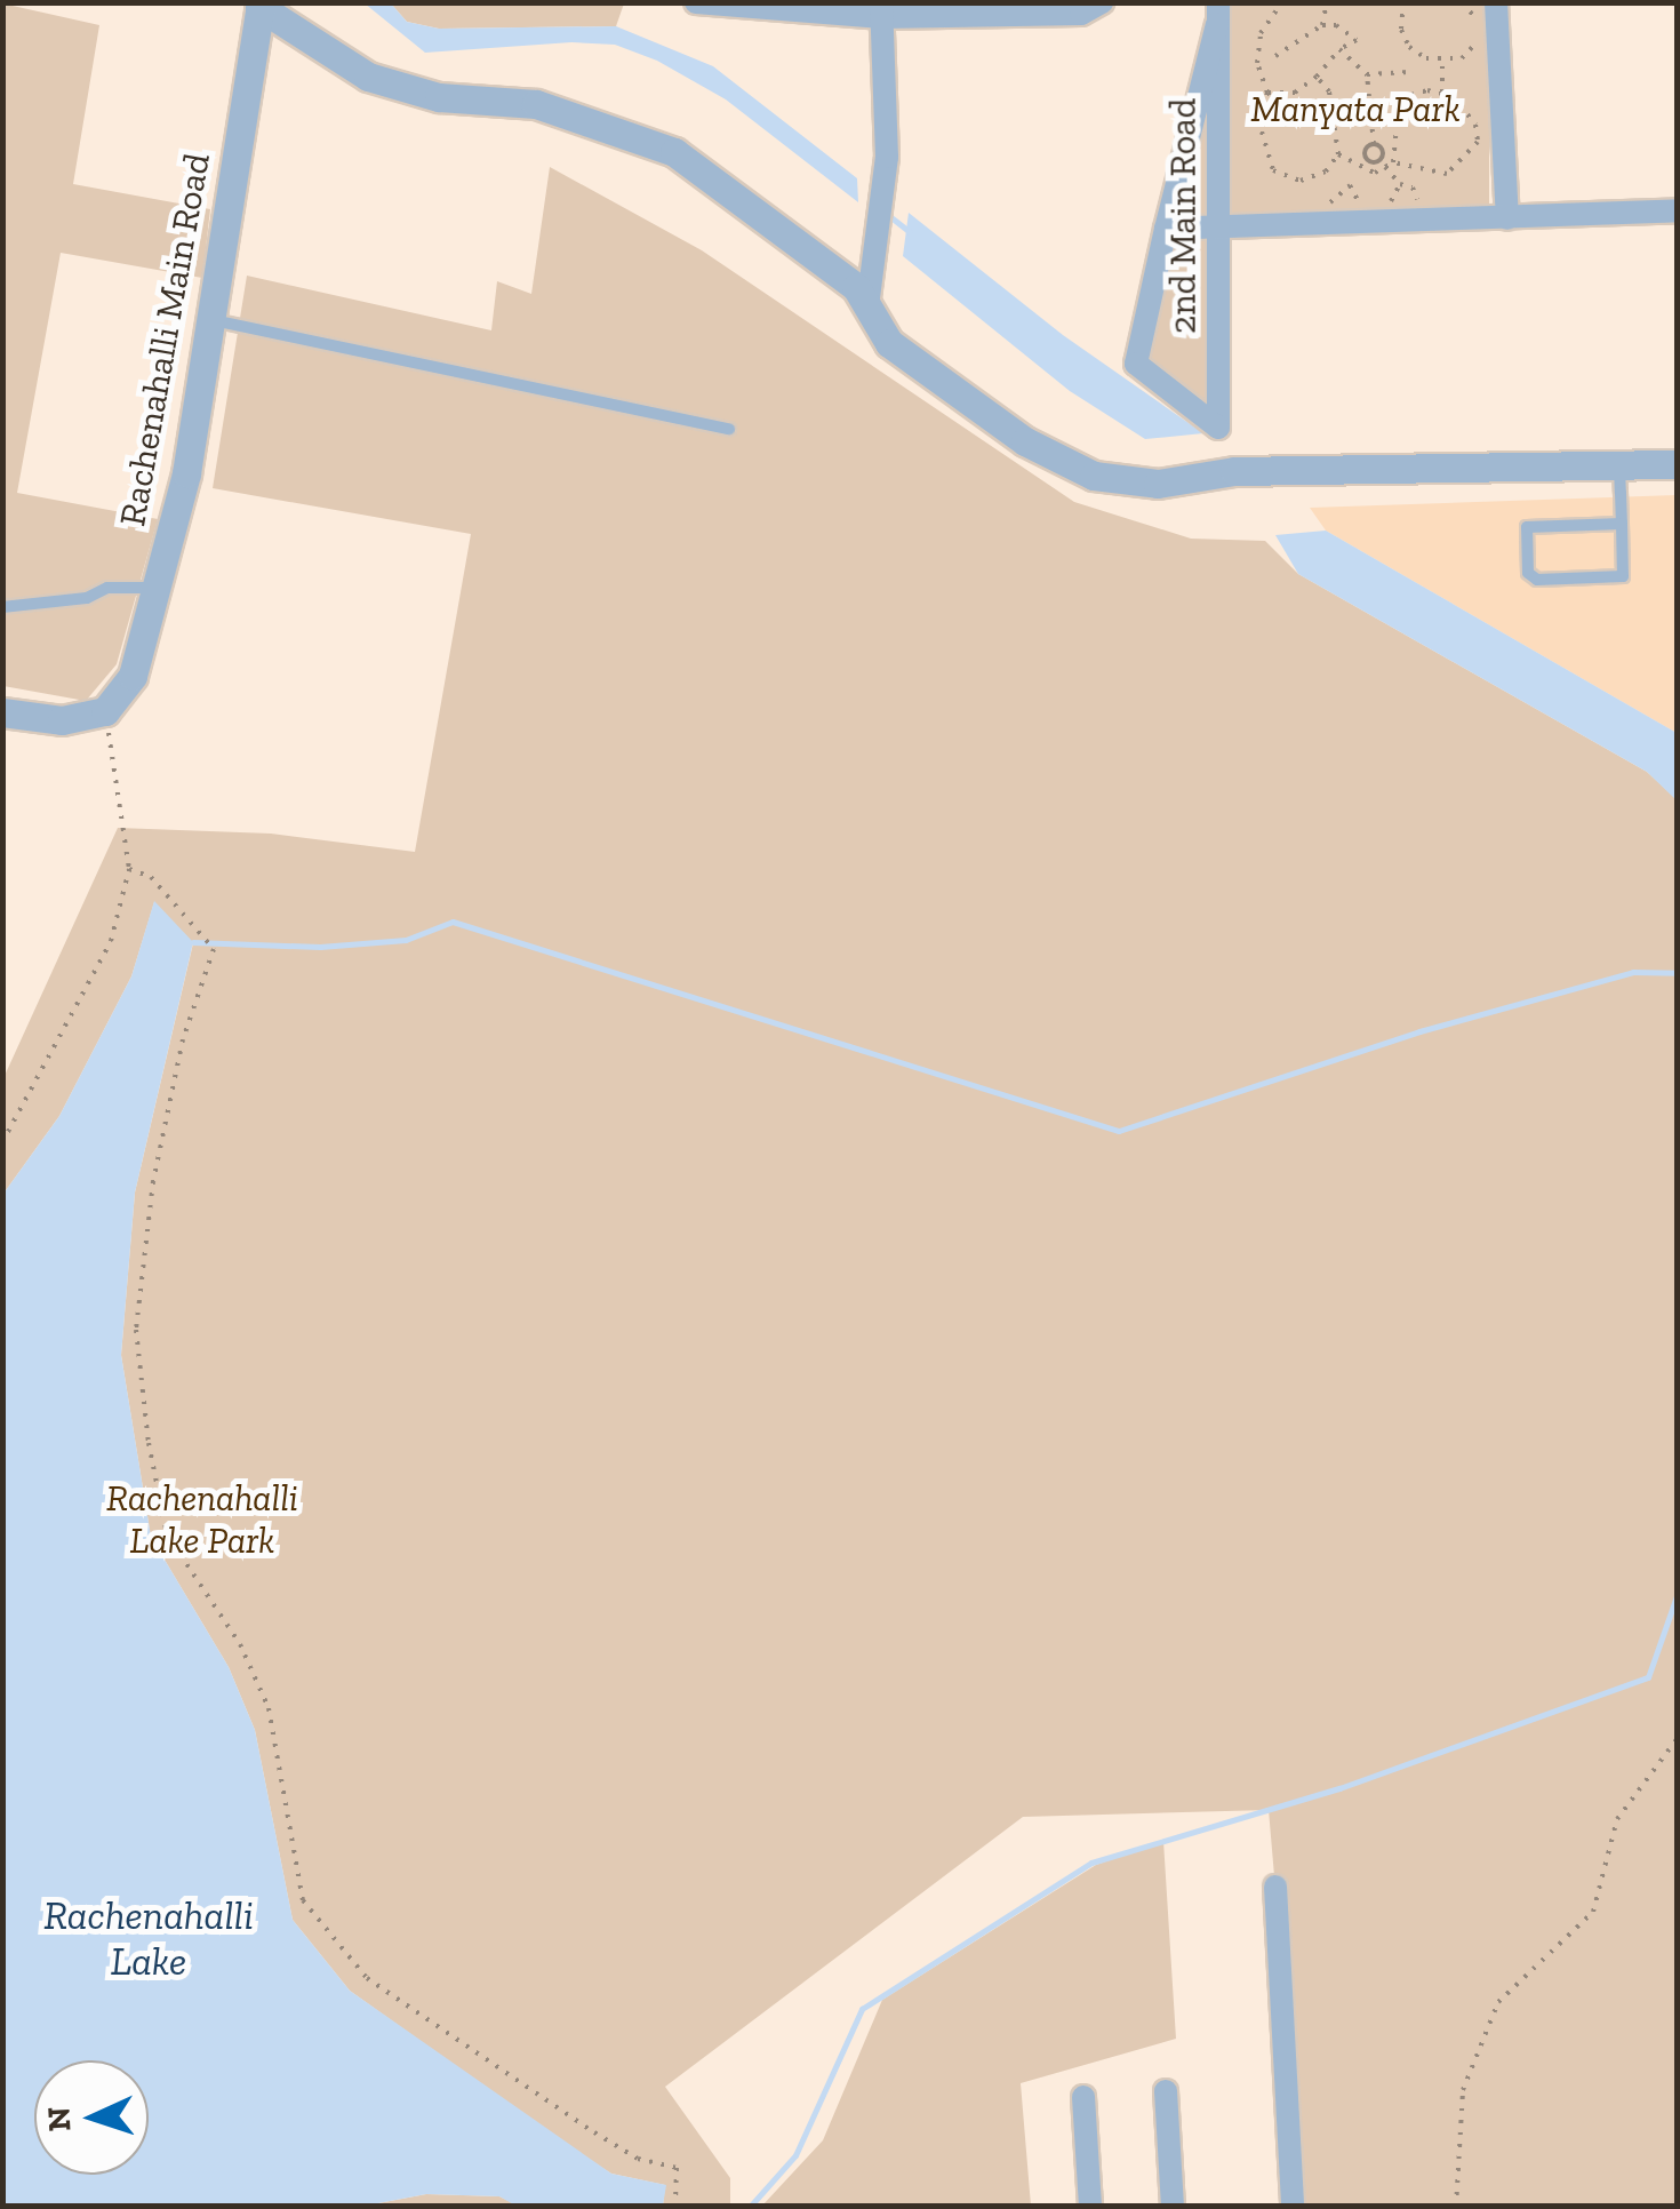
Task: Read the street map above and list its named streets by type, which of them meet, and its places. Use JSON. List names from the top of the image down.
{
  "streets": {
    "street": ["2nd Main Road", "Rachenahalli Main Road"]
  },
  "water": ["Rachenahalli Lake"],
  "parks": ["Manyata Park", "Rachenahalli Lake Park"],
  "north": "left"
}
